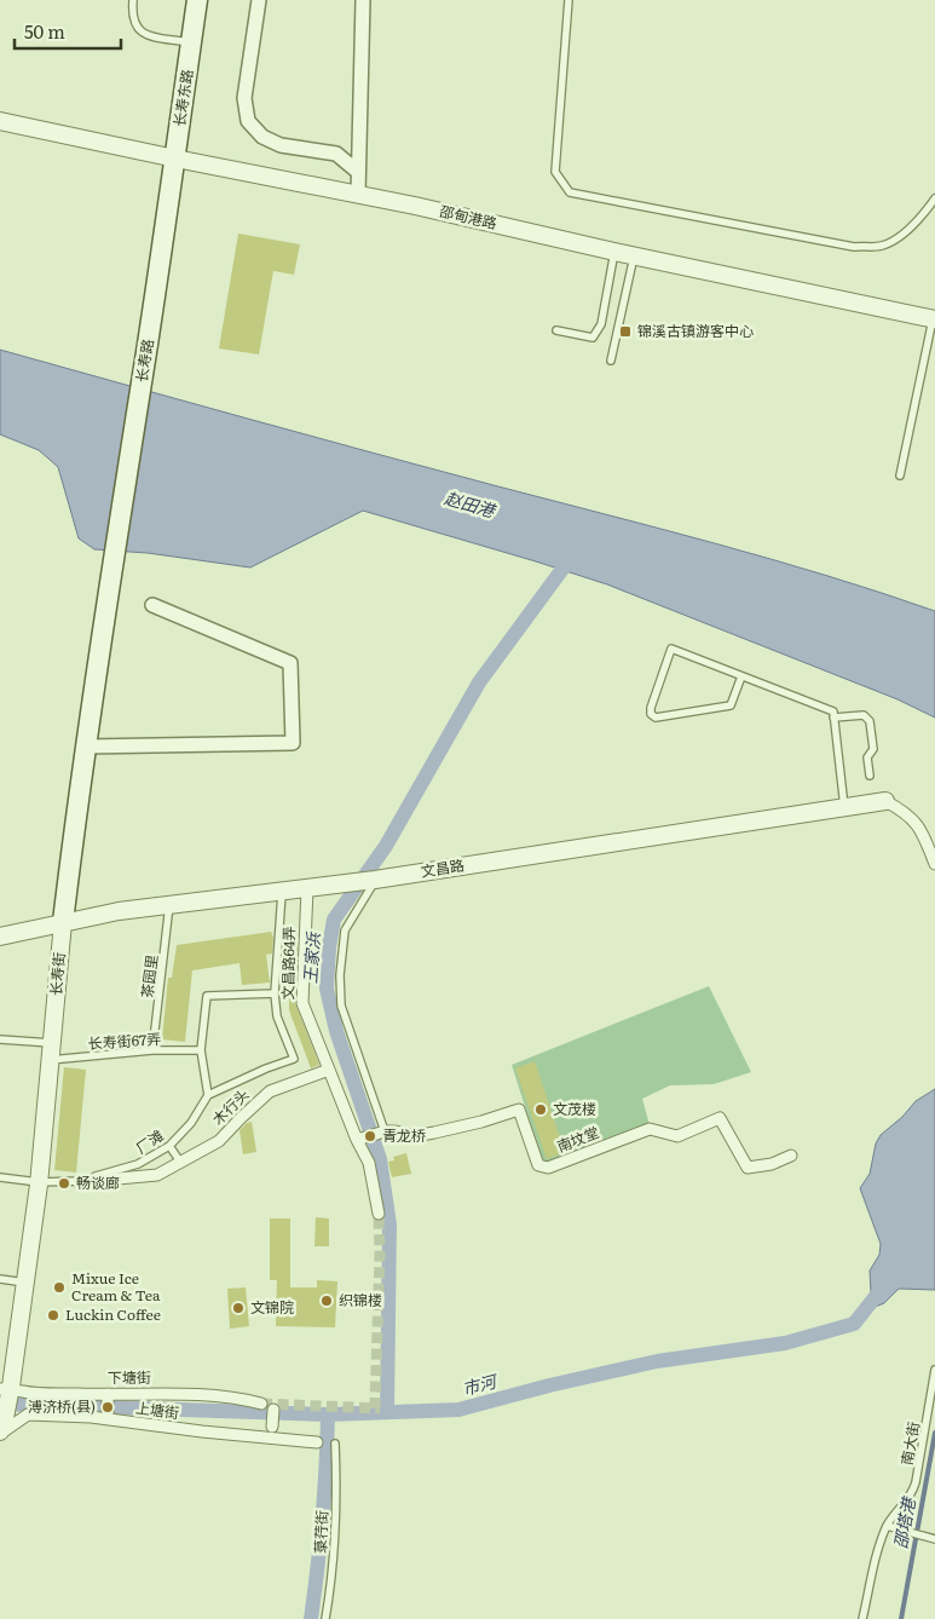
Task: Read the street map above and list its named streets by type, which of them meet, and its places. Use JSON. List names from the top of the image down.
{
  "streets": {
    "main road": ["长寿东路", "长寿路", "长寿街"],
    "street": [
      "邵甸港路",
      "文昌路",
      "文昌路64弄",
      "木行头",
      "南坟堂",
      "下塘街",
      "上塘街"
    ],
    "lane": [
      "茶园里",
      "长寿街67弄",
      "厂滩",
      "南大街",
      "菉荇街"
    ]
  },
  "crossings": [
    ["长寿东路", "邵甸港路"],
    ["长寿东路", "长寿路"],
    ["邵甸港路", "长寿路"],
    ["长寿路", "长寿街"],
    ["文昌路", "文昌路64弄"],
    ["文昌路", "长寿街"],
    ["文昌路", "茶园里"],
    ["文昌路64弄", "木行头"],
    ["长寿街", "长寿街67弄"],
    ["长寿街", "厂滩"],
    ["长寿街", "下塘街"],
    ["茶园里", "长寿街67弄"],
    ["木行头", "厂滩"]
  ],
  "water": [
    "赵田港",
    "王家浜",
    "市河",
    "邵塔港"
  ],
  "places": {
    "transit": ["锦溪古镇游客中心"],
    "other": [
      "文茂楼",
      "青龙桥",
      "畅谈廊",
      "Mixue Ice Cream & Tea",
      "织锦楼",
      "文锦院",
      "Luckin Coffee",
      "溥济桥(县)"
    ]
  },
  "scale_bar": "50 m"
}
